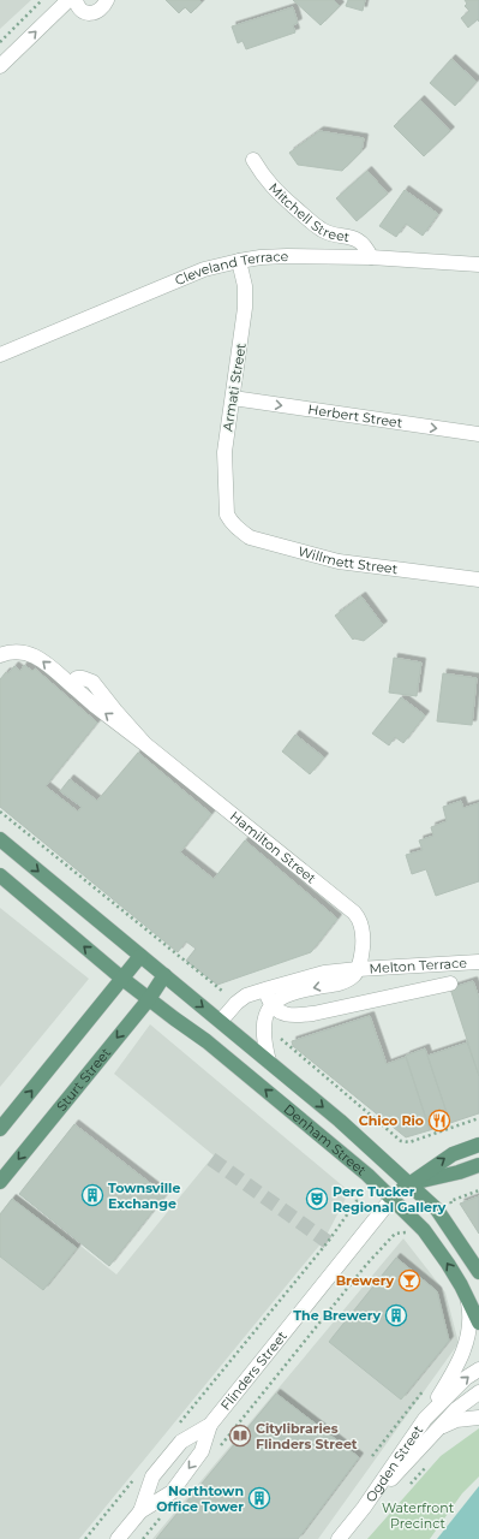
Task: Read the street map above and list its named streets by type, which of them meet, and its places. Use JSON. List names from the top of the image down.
{
  "streets": {
    "main road": ["Sturt Street", "Denham Street", "Flinders Street"],
    "street": [
      "Mitchell Street",
      "Cleveland Terrace",
      "Armati Street",
      "Herbert Street",
      "Willmett Street",
      "Hamilton Street",
      "Melton Terrace",
      "Ogden Street"
    ]
  },
  "crossings": [
    ["Mitchell Street", "Cleveland Terrace"],
    ["Cleveland Terrace", "Armati Street"],
    ["Armati Street", "Herbert Street"],
    ["Armati Street", "Willmett Street"],
    ["Hamilton Street", "Melton Terrace"],
    ["Melton Terrace", "Denham Street"],
    ["Sturt Street", "Denham Street"],
    ["Denham Street", "Flinders Street"],
    ["Denham Street", "Ogden Street"]
  ],
  "one_way": ["Herbert Street", "Hamilton Street"],
  "parks": ["Waterfront Precinct"],
  "places": {
    "restaurant": ["Chico Rio"],
    "building": ["Townsville Exchange", "The Brewery", "Northtown Office Tower"],
    "theatre": ["Perc Tucker Regional Gallery"],
    "bar": ["Brewery"],
    "library": ["Citylibraries Flinders Street"]
  }
}
